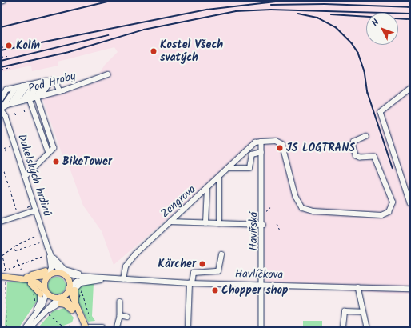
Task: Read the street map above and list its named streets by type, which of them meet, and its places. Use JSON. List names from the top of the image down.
{
  "streets": {
    "street": [
      "Pod Hroby",
      "Dukelských hrdinů",
      "Zengrova",
      "Havířská",
      "Havlíčkova"
    ]
  },
  "crossings": [
    ["Pod Hroby", "Dukelských hrdinů"],
    ["Dukelských hrdinů", "Havlíčkova"],
    ["Zengrova", "Havířská"],
    ["Zengrova", "Havlíčkova"],
    ["Havířská", "Havlíčkova"]
  ],
  "places": [
    "Kolín",
    "Kostel Všech svatých",
    "JS LOGTRANS",
    "BikeTower",
    "Kärcher",
    "Chopper shop"
  ],
  "north": "top left"
}
